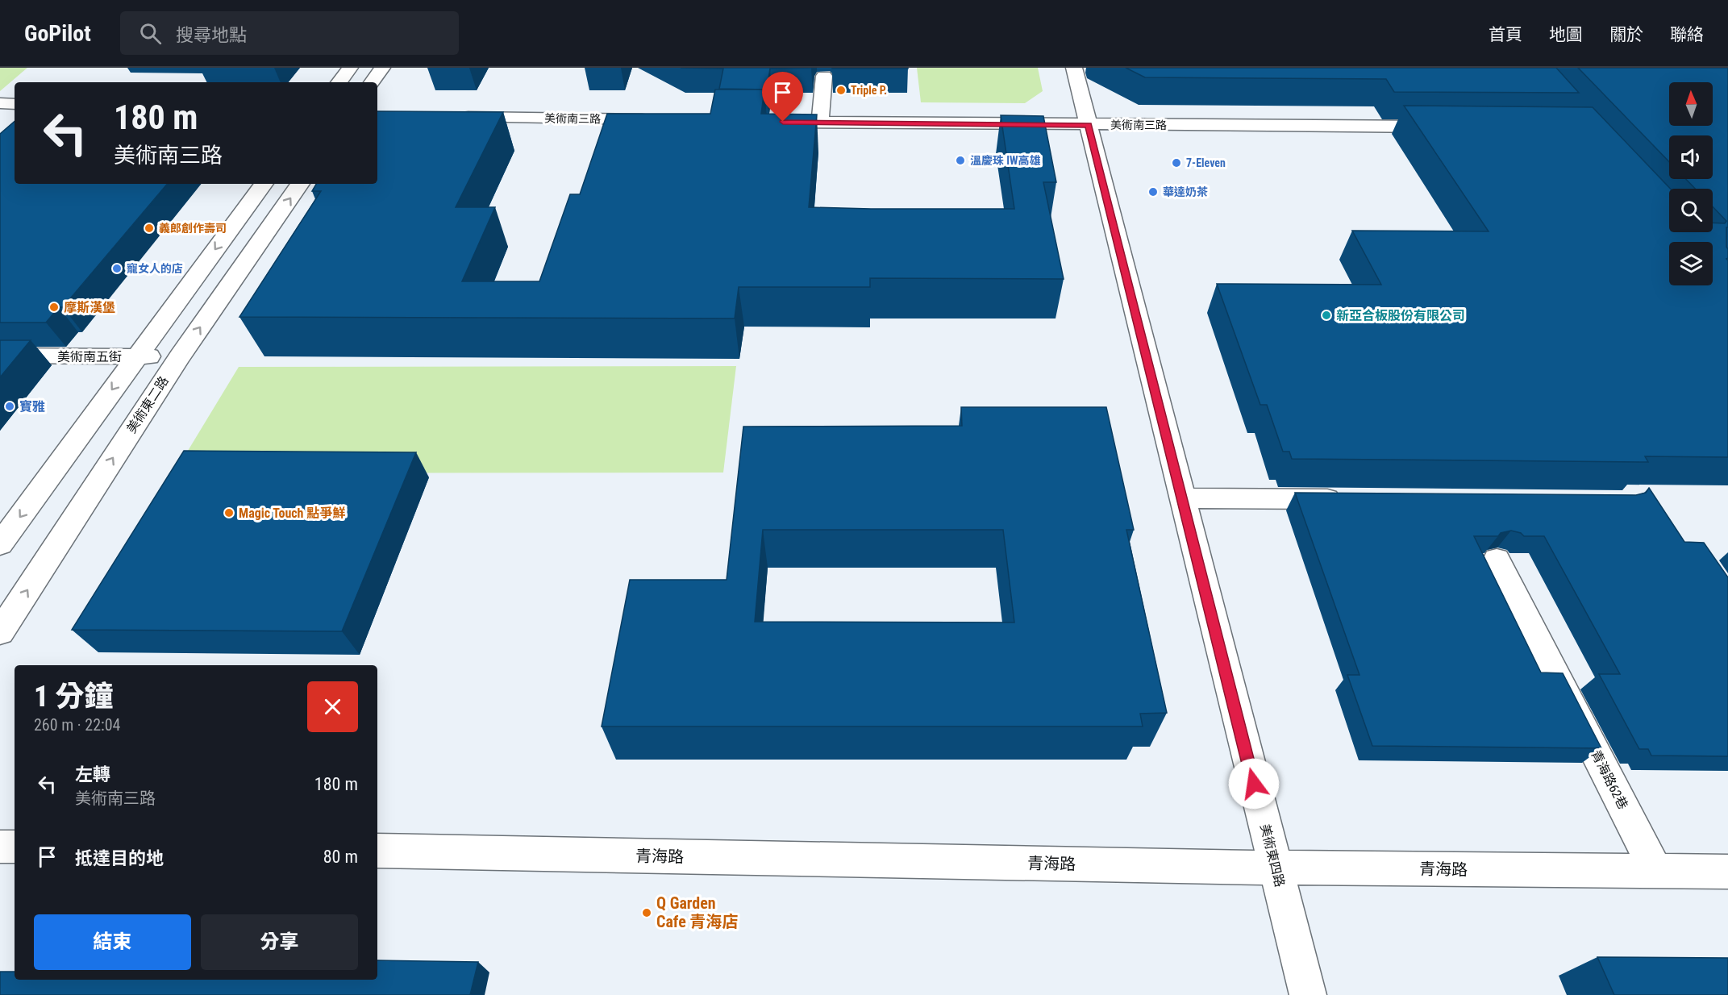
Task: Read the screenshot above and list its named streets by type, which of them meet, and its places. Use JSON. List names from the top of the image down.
{
  "streets": {
    "street": [
      "美術南三路",
      "美術南五街",
      "美術東二路",
      "青海路62巷",
      "美術東四路",
      "青海路"
    ]
  },
  "crossings": [
    ["美術南三路", "美術東四路"],
    ["美術南五街", "美術東二路"],
    ["青海路62巷", "青海路"],
    ["美術東四路", "青海路"]
  ],
  "places": [
    "Triple P.",
    "溫慶珠 IW高雄",
    "7-Eleven",
    "華達奶茶",
    "義郎創作壽司",
    "寵女人的店",
    "摩斯漢堡",
    "新亞合板股份有限公司",
    "寶雅",
    "Magic Touch 點爭鮮",
    "Q Garden Cafe 青海店"
  ],
  "north": "top",
  "page": {
    "header": "GoPilot",
    "search": "搜尋地點",
    "nav": [
      "首頁",
      "地圖",
      "關於",
      "聯絡"
    ],
    "turn": ["180 m", "美術南三路"],
    "heading": ["1 分鐘", "260 m · 22:04"],
    "list": [
      {
        "name": "左轉",
        "note": "美術南三路",
        "value": "180 m"
      },
      {
        "name": "抵達目的地",
        "value": "80 m"
      }
    ],
    "buttons": ["結束", "分享"]
  }
}
